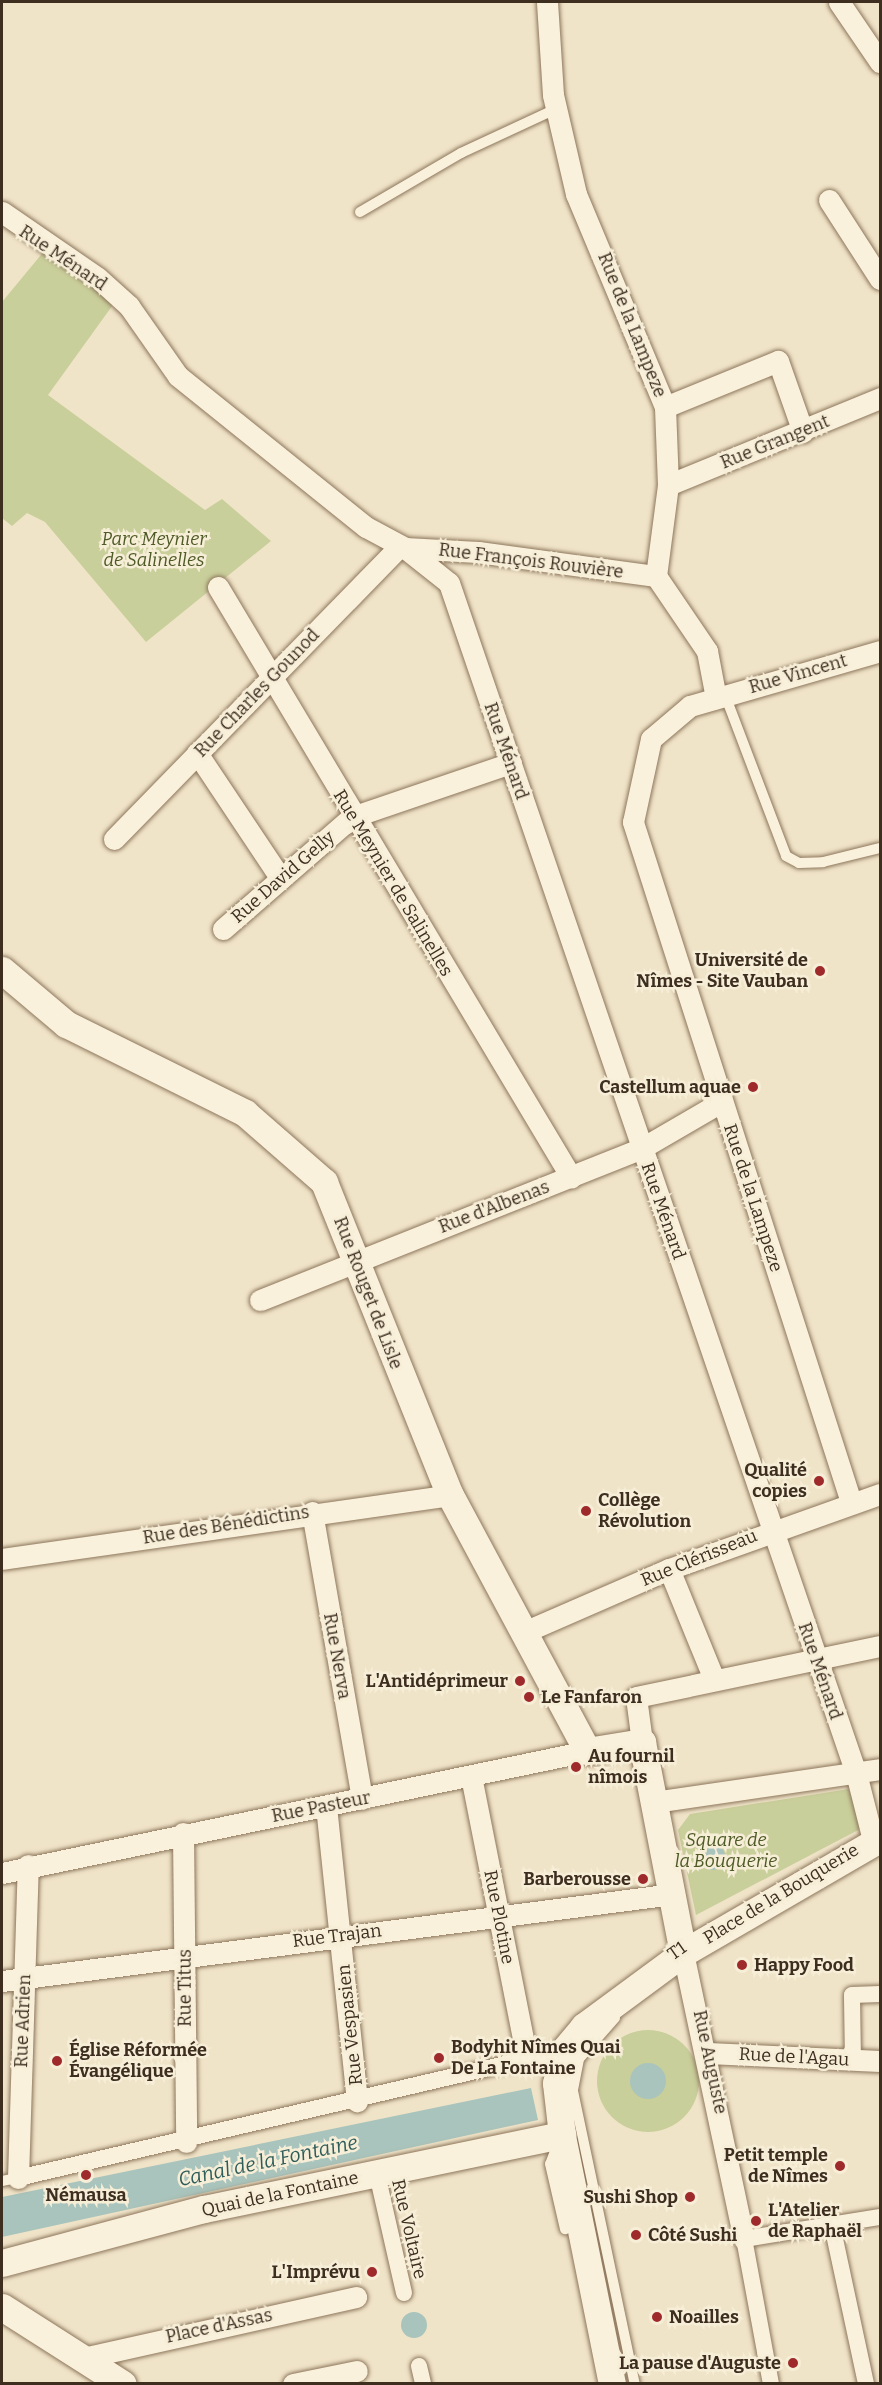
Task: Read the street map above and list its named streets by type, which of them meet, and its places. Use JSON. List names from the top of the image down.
{
  "streets": {
    "street": [
      "Rue Ménard",
      "Rue de la Lampeze",
      "Rue Grangent",
      "Rue François Rouvière",
      "Rue Vincent",
      "Rue Charles Gounod",
      "Rue David Gelly",
      "Rue Meynier de Salinelles",
      "Rue d'Albenas",
      "Rue Rouget de Lisle",
      "Rue des Bénédictins",
      "Rue Clérisseau",
      "Rue Nerva",
      "Rue Pasteur",
      "Place de la Bouquerie",
      "Rue Plotine",
      "Rue Trajan",
      "Rue Titus",
      "Rue Adrien",
      "Rue Vespasien",
      "Rue de l'Agau",
      "Rue Auguste",
      "Quai de la Fontaine",
      "Rue Voltaire",
      "Place d'Assas"
    ],
    "lane": ["T1"]
  },
  "crossings": [
    ["Rue Ménard", "Rue François Rouvière"],
    ["Rue Ménard", "Rue Charles Gounod"],
    ["Rue Ménard", "Rue David Gelly"],
    ["Rue Ménard", "Rue d'Albenas"],
    ["Rue Ménard", "Rue Clérisseau"],
    ["Rue Ménard", "Place de la Bouquerie"],
    ["Rue de la Lampeze", "Rue Grangent"],
    ["Rue de la Lampeze", "Rue François Rouvière"],
    ["Rue de la Lampeze", "Rue Vincent"],
    ["Rue de la Lampeze", "Rue d'Albenas"],
    ["Rue de la Lampeze", "Rue Clérisseau"],
    ["Rue François Rouvière", "Rue Charles Gounod"],
    ["Rue Charles Gounod", "Rue Meynier de Salinelles"],
    ["Rue David Gelly", "Rue Meynier de Salinelles"],
    ["Rue Meynier de Salinelles", "Rue d'Albenas"],
    ["Rue d'Albenas", "Rue Rouget de Lisle"],
    ["Rue Rouget de Lisle", "Rue des Bénédictins"],
    ["Rue Rouget de Lisle", "Rue Clérisseau"],
    ["Rue Rouget de Lisle", "Rue Pasteur"],
    ["Rue des Bénédictins", "Rue Nerva"],
    ["Rue Nerva", "Rue Pasteur"],
    ["Rue Pasteur", "Rue Plotine"],
    ["Rue Pasteur", "Rue Titus"],
    ["Rue Pasteur", "Rue Adrien"],
    ["Rue Pasteur", "Rue Vespasien"],
    ["Rue Pasteur", "Rue Auguste"],
    ["Place de la Bouquerie", "T1"],
    ["Place de la Bouquerie", "Rue Auguste"],
    ["Rue Plotine", "Rue Trajan"],
    ["Rue Trajan", "Rue Titus"],
    ["Rue Trajan", "Rue Adrien"],
    ["Rue Trajan", "Rue Vespasien"],
    ["Rue Trajan", "Rue Auguste"],
    ["T1", "Rue Auguste"],
    ["T1", "Quai de la Fontaine"],
    ["Rue de l'Agau", "Rue Auguste"],
    ["Quai de la Fontaine", "Rue Voltaire"]
  ],
  "water": ["Canal de la Fontaine"],
  "parks": ["Parc Meynier de Salinelles", "Square de la Bouquerie"],
  "places": [
    "Université de Nîmes - Site Vauban",
    "Castellum aquae",
    "Qualité copies",
    "Collège Révolution",
    "L'Antidéprimeur",
    "Le Fanfaron",
    "Au fournil nîmois",
    "Barberousse",
    "Happy Food",
    "Bodyhit Nîmes Quai De La Fontaine",
    "Église Réformée Évangélique",
    "Petit temple de Nîmes",
    "Némausa",
    "Sushi Shop",
    "L'Atelier de Raphaël",
    "Côté Sushi",
    "L'Imprévu",
    "Noailles",
    "La pause d'Auguste"
  ]
}
